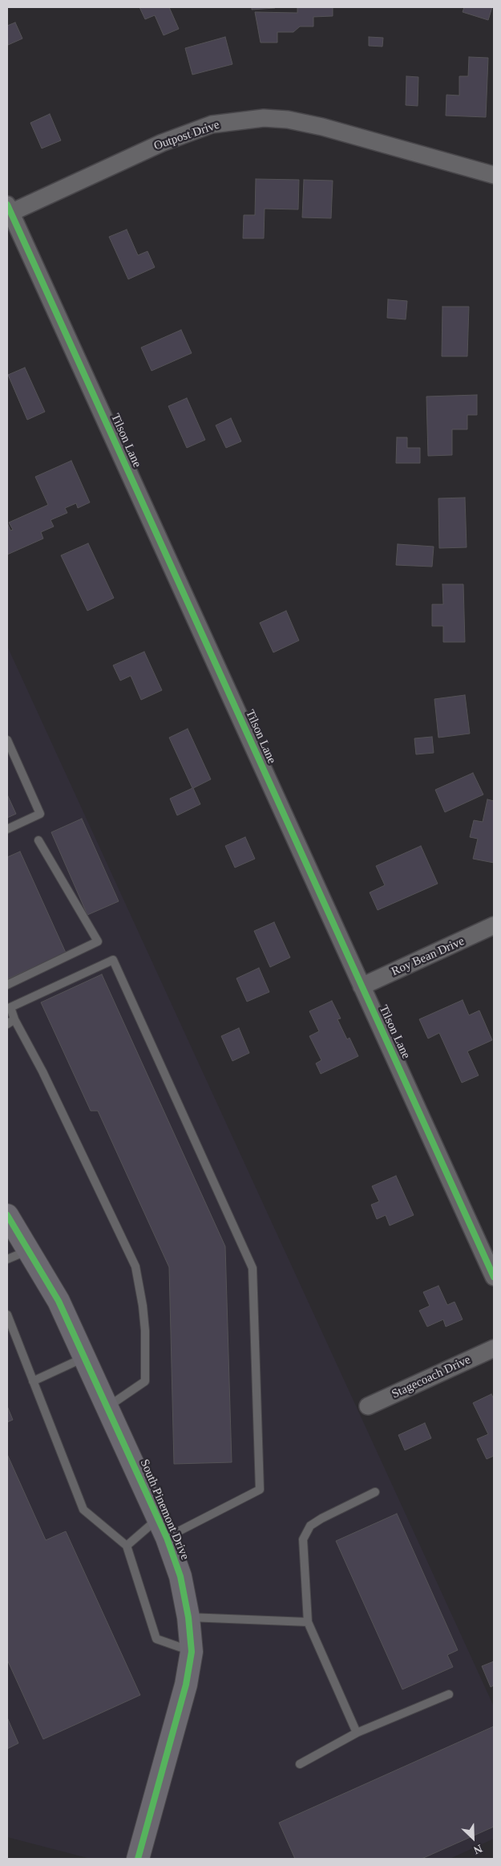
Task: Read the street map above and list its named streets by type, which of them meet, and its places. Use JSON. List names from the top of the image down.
{
  "streets": {
    "street": [
      "Outpost Drive",
      "Tilson Lane",
      "Roy Bean Drive",
      "Stagecoach Drive",
      "South Pinemont Drive"
    ]
  },
  "crossings": [
    ["Outpost Drive", "Tilson Lane"],
    ["Tilson Lane", "Roy Bean Drive"]
  ],
  "north": "bottom right"
}
